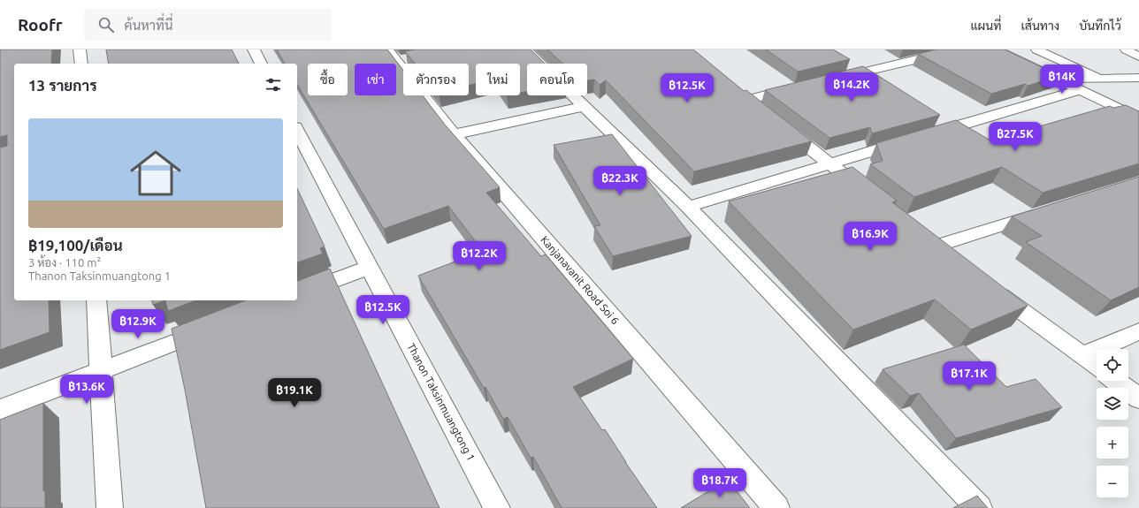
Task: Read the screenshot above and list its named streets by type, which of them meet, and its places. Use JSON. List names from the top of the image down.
{
  "streets": {
    "street": ["Kanjanavanit Road Soi 6", "Thanon Taksinmuangtong 1"]
  },
  "page": {
    "header": "Roofr",
    "search": "ค้นหาที่นี่",
    "nav": ["แผนที่", "เส้นทาง", "บันทึกไว้"],
    "chip": [
      "ซื้อ",
      "เช่า",
      "ตัวกรอง",
      "ใหม่",
      "คอนโด"
    ],
    "heading": "13 รายการ",
    "price": [
      "฿14K",
      "฿14.2K",
      "฿12.5K",
      "฿27.5K",
      "฿22.3K",
      "฿16.9K",
      "฿12.2K",
      "฿12.5K",
      "฿12.9K",
      "฿17.1K",
      "฿13.6K",
      "฿19.1K",
      "฿18.7K"
    ],
    "list": [
      {
        "name": "฿19,100/เดือน",
        "note": "3 ห้อง · 110 m² · Thanon Taksinmuangtong 1"
      }
    ],
    "map_buttons": ["+", "−"]
  }
}
